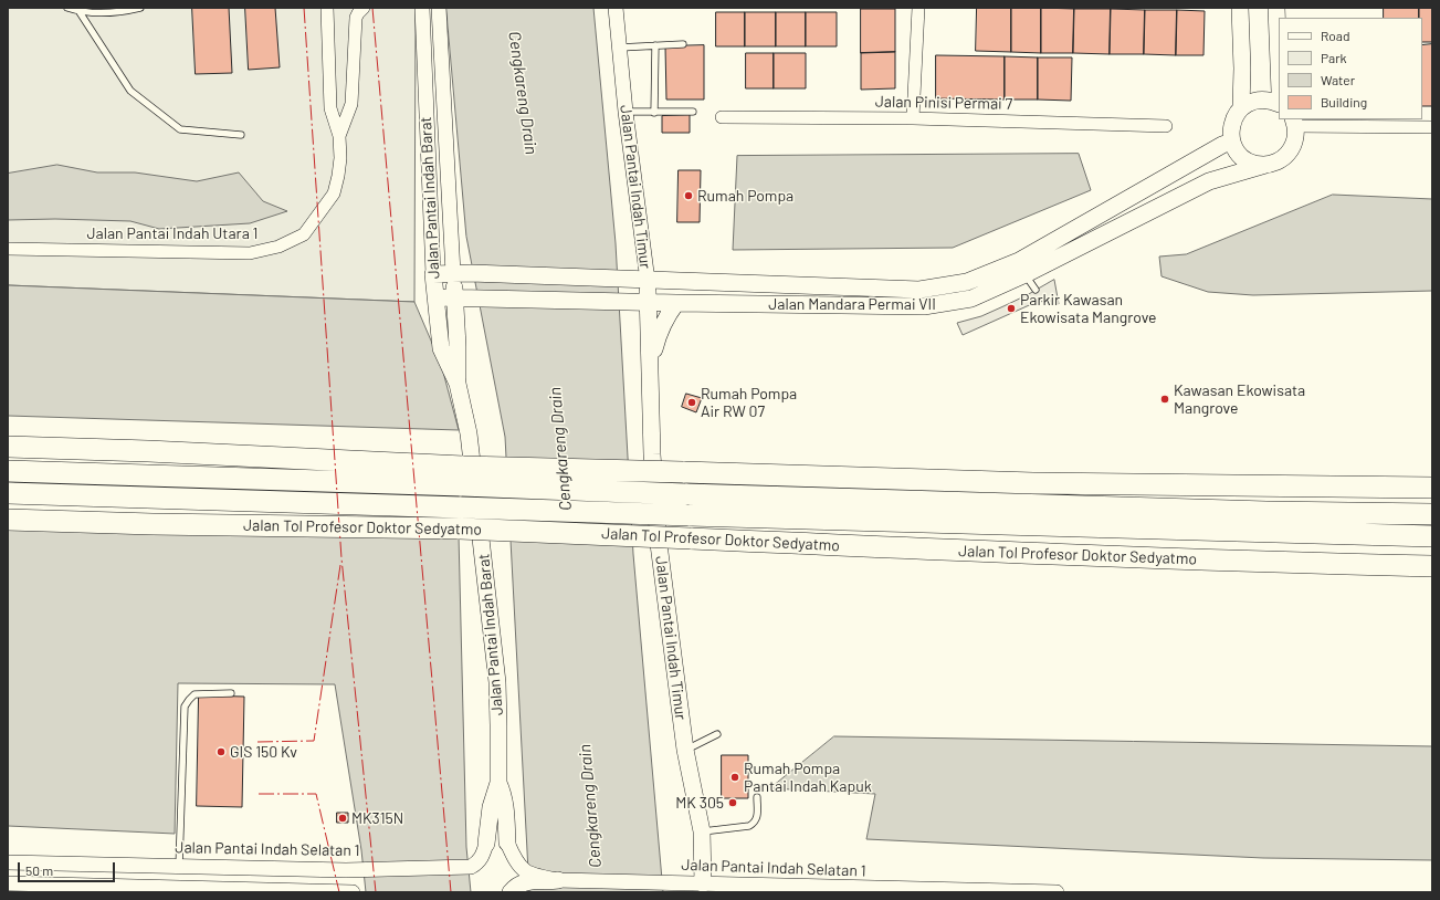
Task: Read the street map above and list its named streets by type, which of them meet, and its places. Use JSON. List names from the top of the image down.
{
  "streets": {
    "highway": ["Jalan Tol Profesor Doktor Sedyatmo"],
    "main road": ["Jalan Pantai Indah Timur", "Jalan Pantai Indah Barat", "Jalan Mandara Permai VII"],
    "street": ["Jalan Pinisi Permai 7", "Jalan Pantai Indah Utara 1", "Jalan Pantai Indah Selatan 1"]
  },
  "crossings": [
    ["Jalan Pantai Indah Timur", "Jalan Mandara Permai VII"],
    ["Jalan Pantai Indah Timur", "Jalan Pantai Indah Selatan 1"],
    ["Jalan Pantai Indah Barat", "Jalan Mandara Permai VII"],
    ["Jalan Pantai Indah Barat", "Jalan Pantai Indah Selatan 1"]
  ],
  "water": ["Cengkareng Drain"],
  "places": [
    "Rumah Pompa",
    "Parkir Kawasan Ekowisata Mangrove",
    "Kawasan Ekowisata Mangrove",
    "Rumah Pompa Air RW 07",
    "GIS 150 Kv",
    "Rumah Pompa Pantai Indah Kapuk",
    "MK 305",
    "MK315N"
  ],
  "legend": [
    "Road",
    "Park",
    "Water",
    "Building"
  ],
  "scale_bar": "50 m"
}
